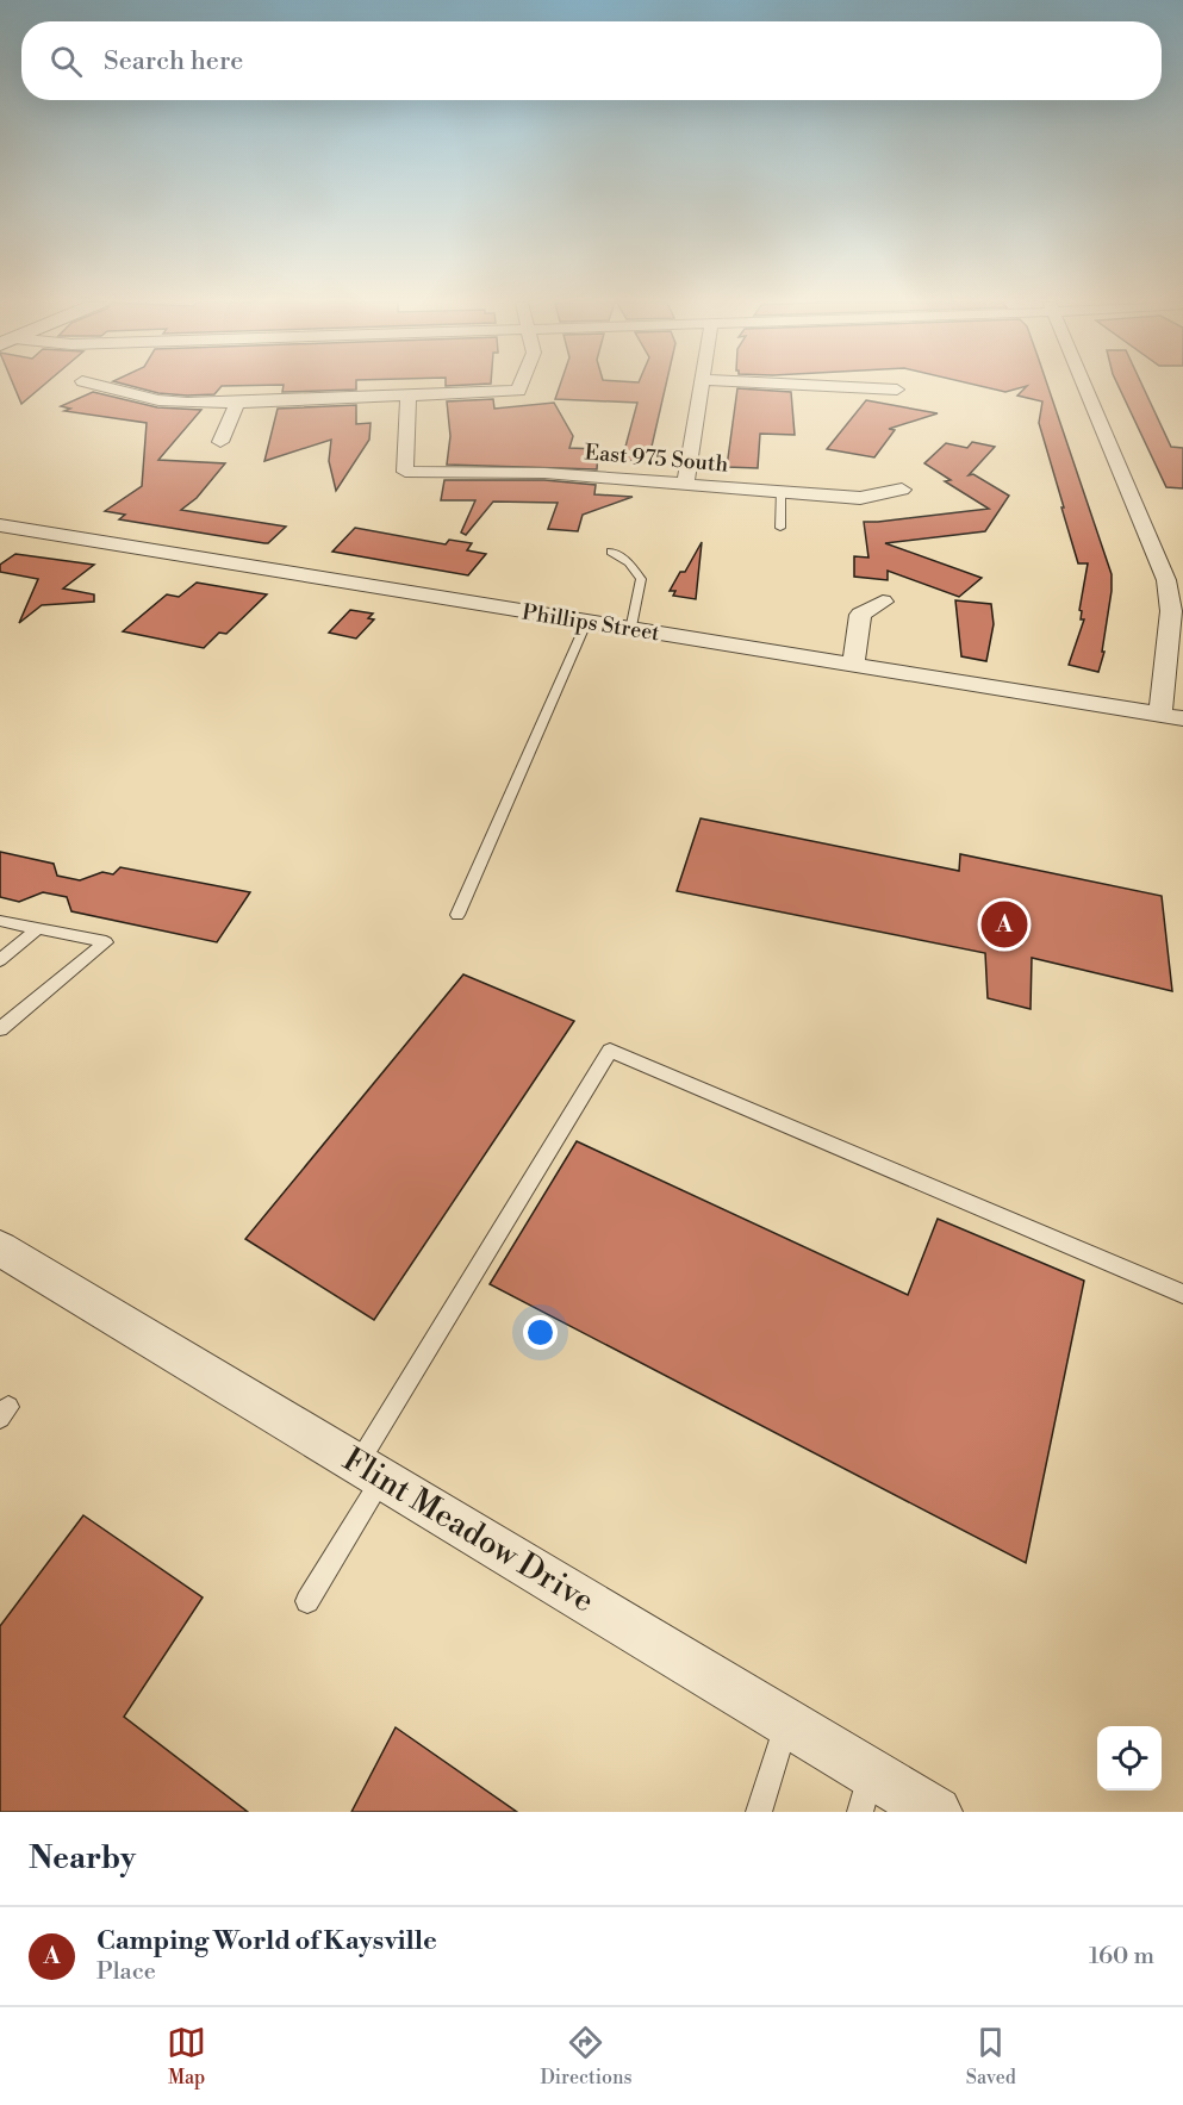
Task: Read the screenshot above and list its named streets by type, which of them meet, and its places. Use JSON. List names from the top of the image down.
{
  "streets": {
    "street": ["East 975 South", "Phillips Street", "Flint Meadow Drive"]
  },
  "page": {
    "search": "Search here",
    "pins": "A",
    "heading": "Nearby",
    "list": [
      {
        "mark": "A",
        "name": "Camping World of Kaysville",
        "note": "Place",
        "value": "160 m"
      }
    ],
    "nav": ["Map", "Directions", "Saved"]
  }
}
